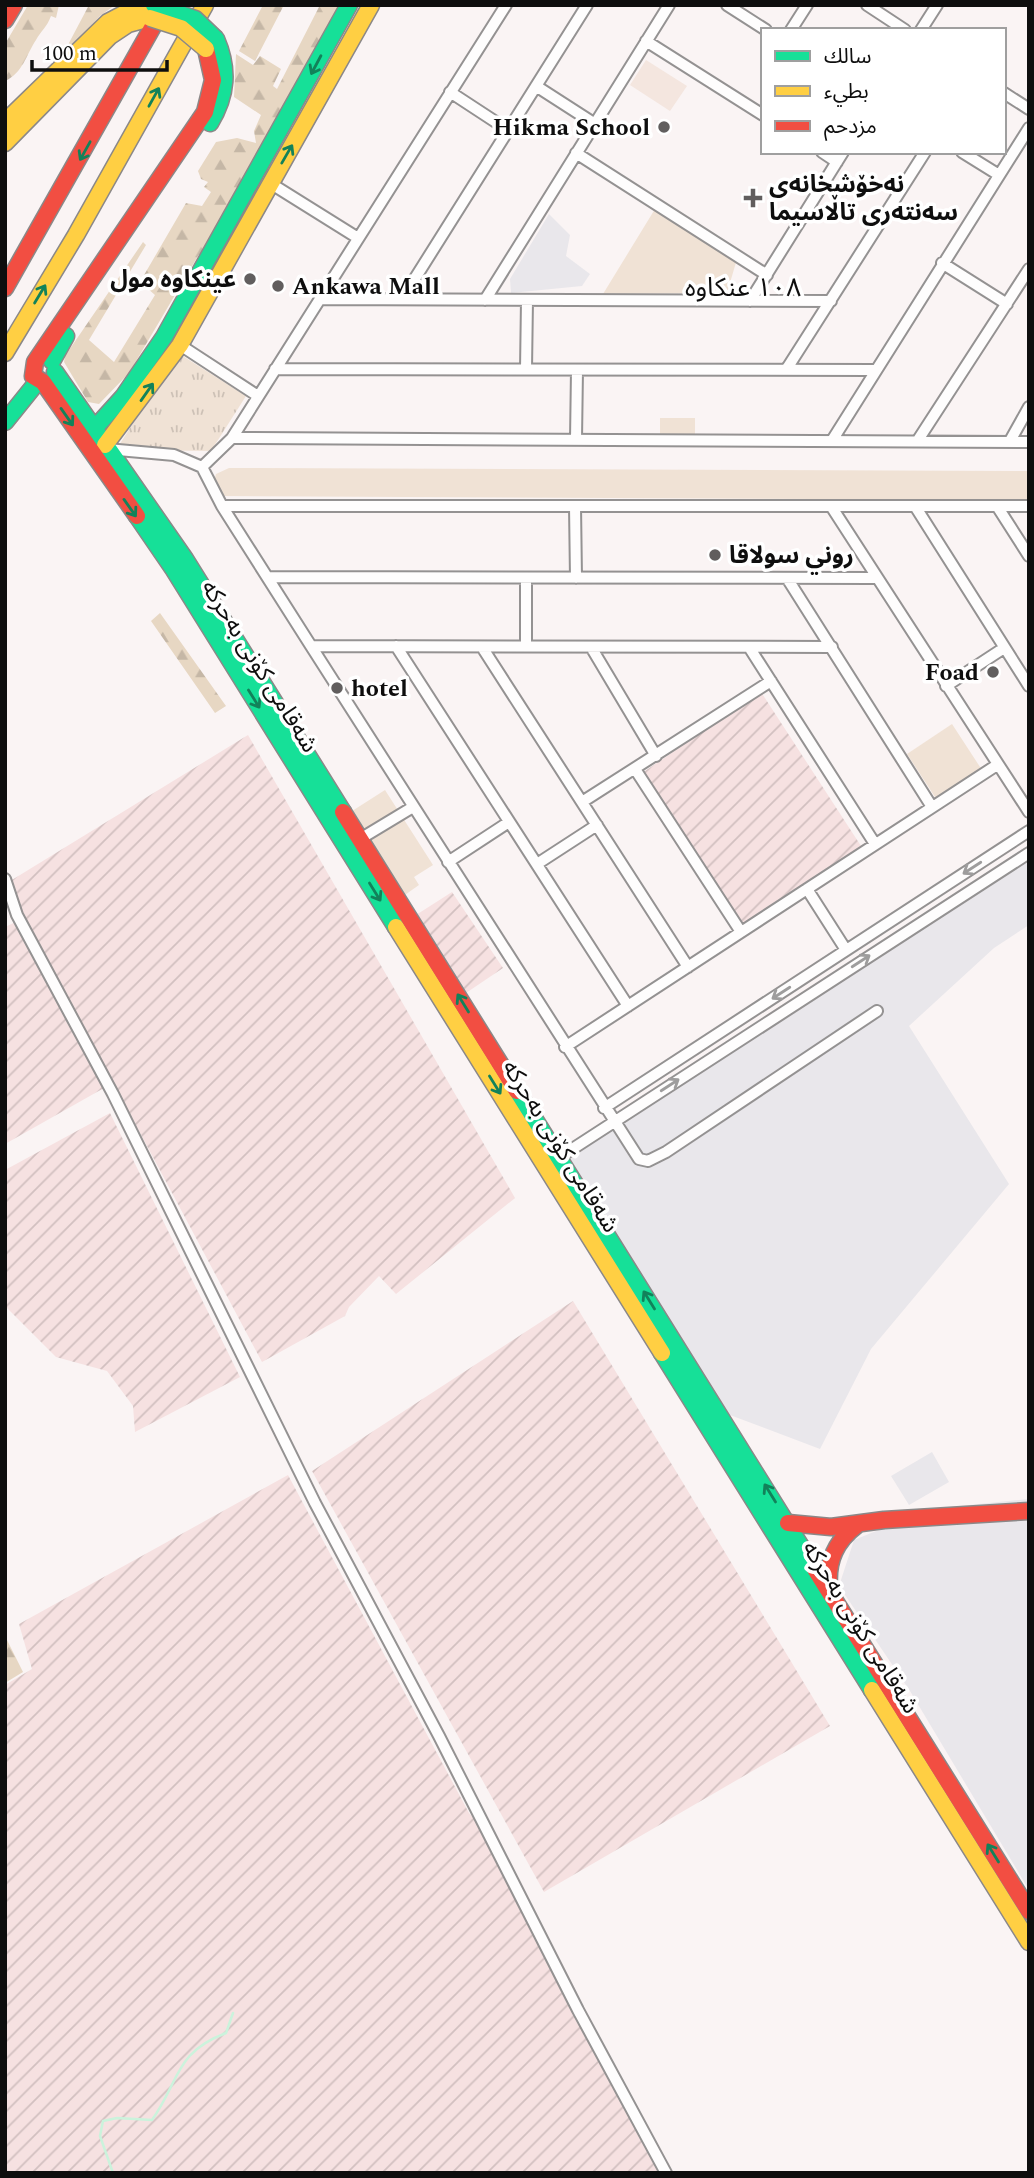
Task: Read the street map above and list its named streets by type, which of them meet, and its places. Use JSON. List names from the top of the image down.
{
  "streets": {
    "main road": ["شەقامی کۆنی بەحرکە"]
  },
  "districts": ["١٠٨ عنکاوە"],
  "places": {
    "other": [
      "Hikma School",
      "عينكاوه مول",
      "Ankawa Mall",
      "روني سولاقا",
      "Foad",
      "hotel"
    ],
    "health": ["نەخۆشخانەی سەنتەری تاڵاسیما"]
  },
  "legend": ["سالك", "بطيء", "مزدحم"],
  "scale_bar": "100 m"
}
